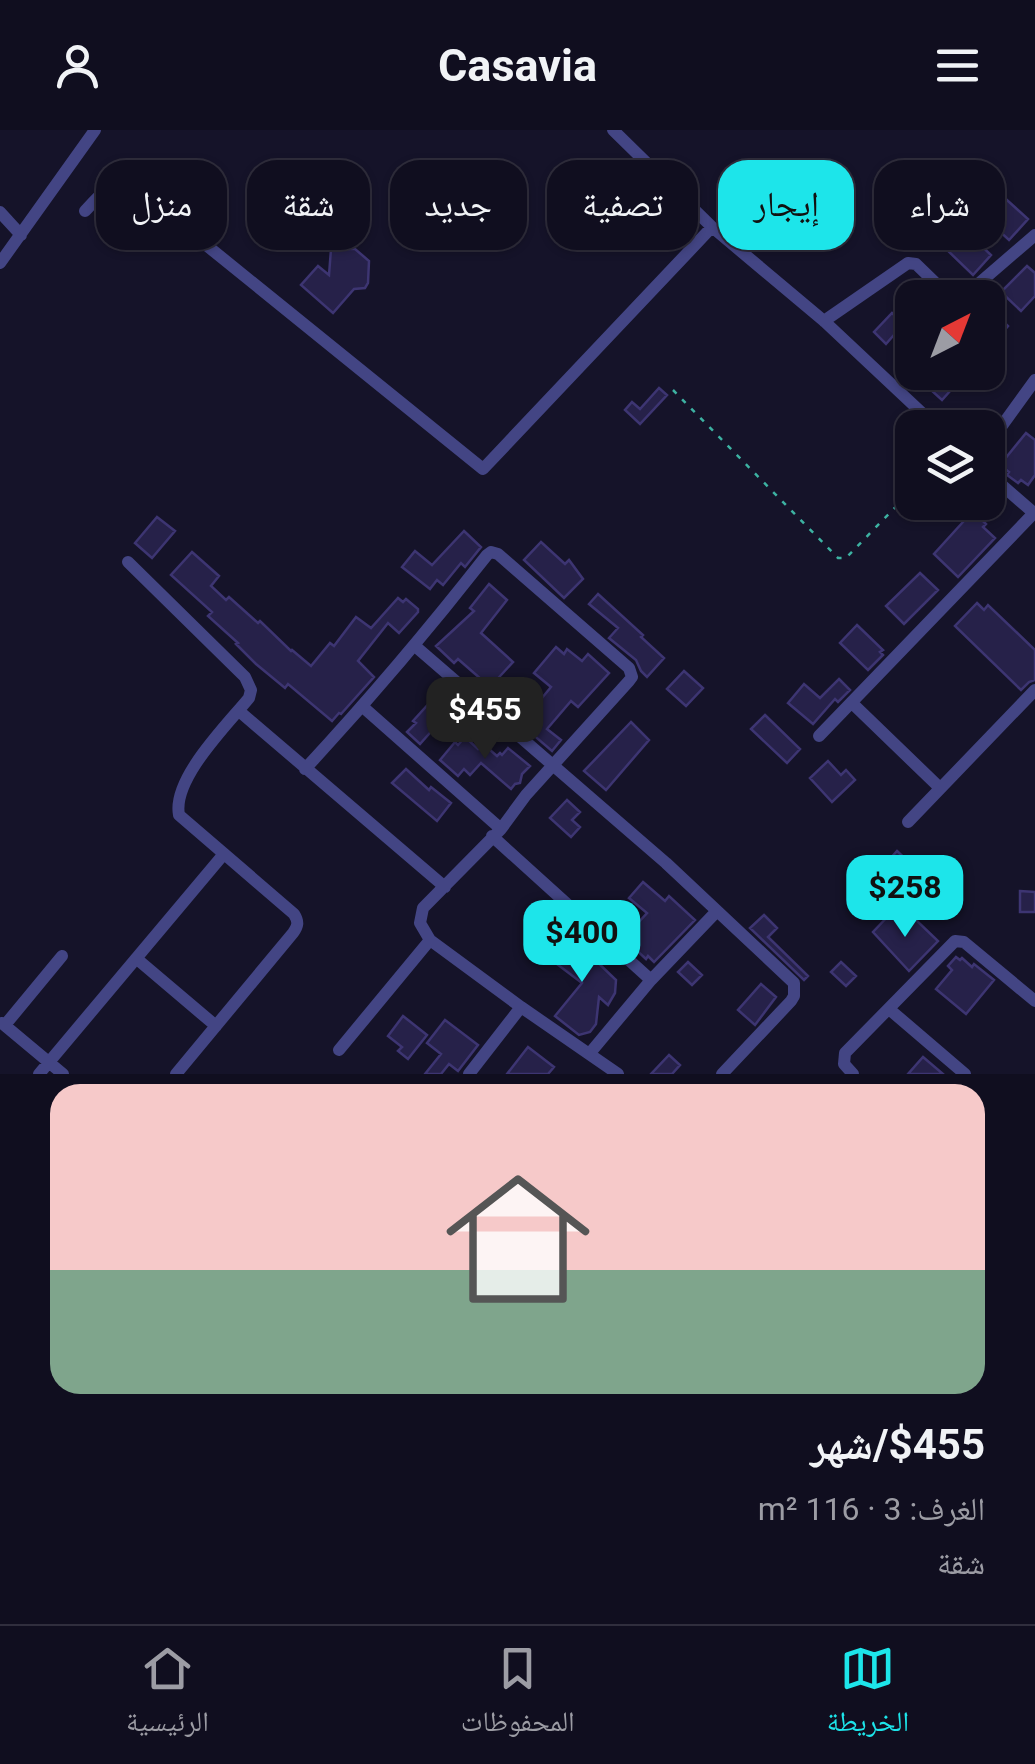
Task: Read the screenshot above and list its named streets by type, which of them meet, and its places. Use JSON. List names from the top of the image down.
{
  "north": "top right",
  "page": {
    "header": "Casavia",
    "chip": [
      "شراء",
      "إيجار",
      "تصفية",
      "جديد",
      "شقة",
      "منزل"
    ],
    "price": ["$455", "$258", "$400"],
    "list": [
      {
        "name": "$455/شهر",
        "note": "الغرف: 3 · 116 m² · شقة"
      }
    ],
    "tabs": ["الخريطة", "المحفوظات", "الرئيسية"]
  }
}
